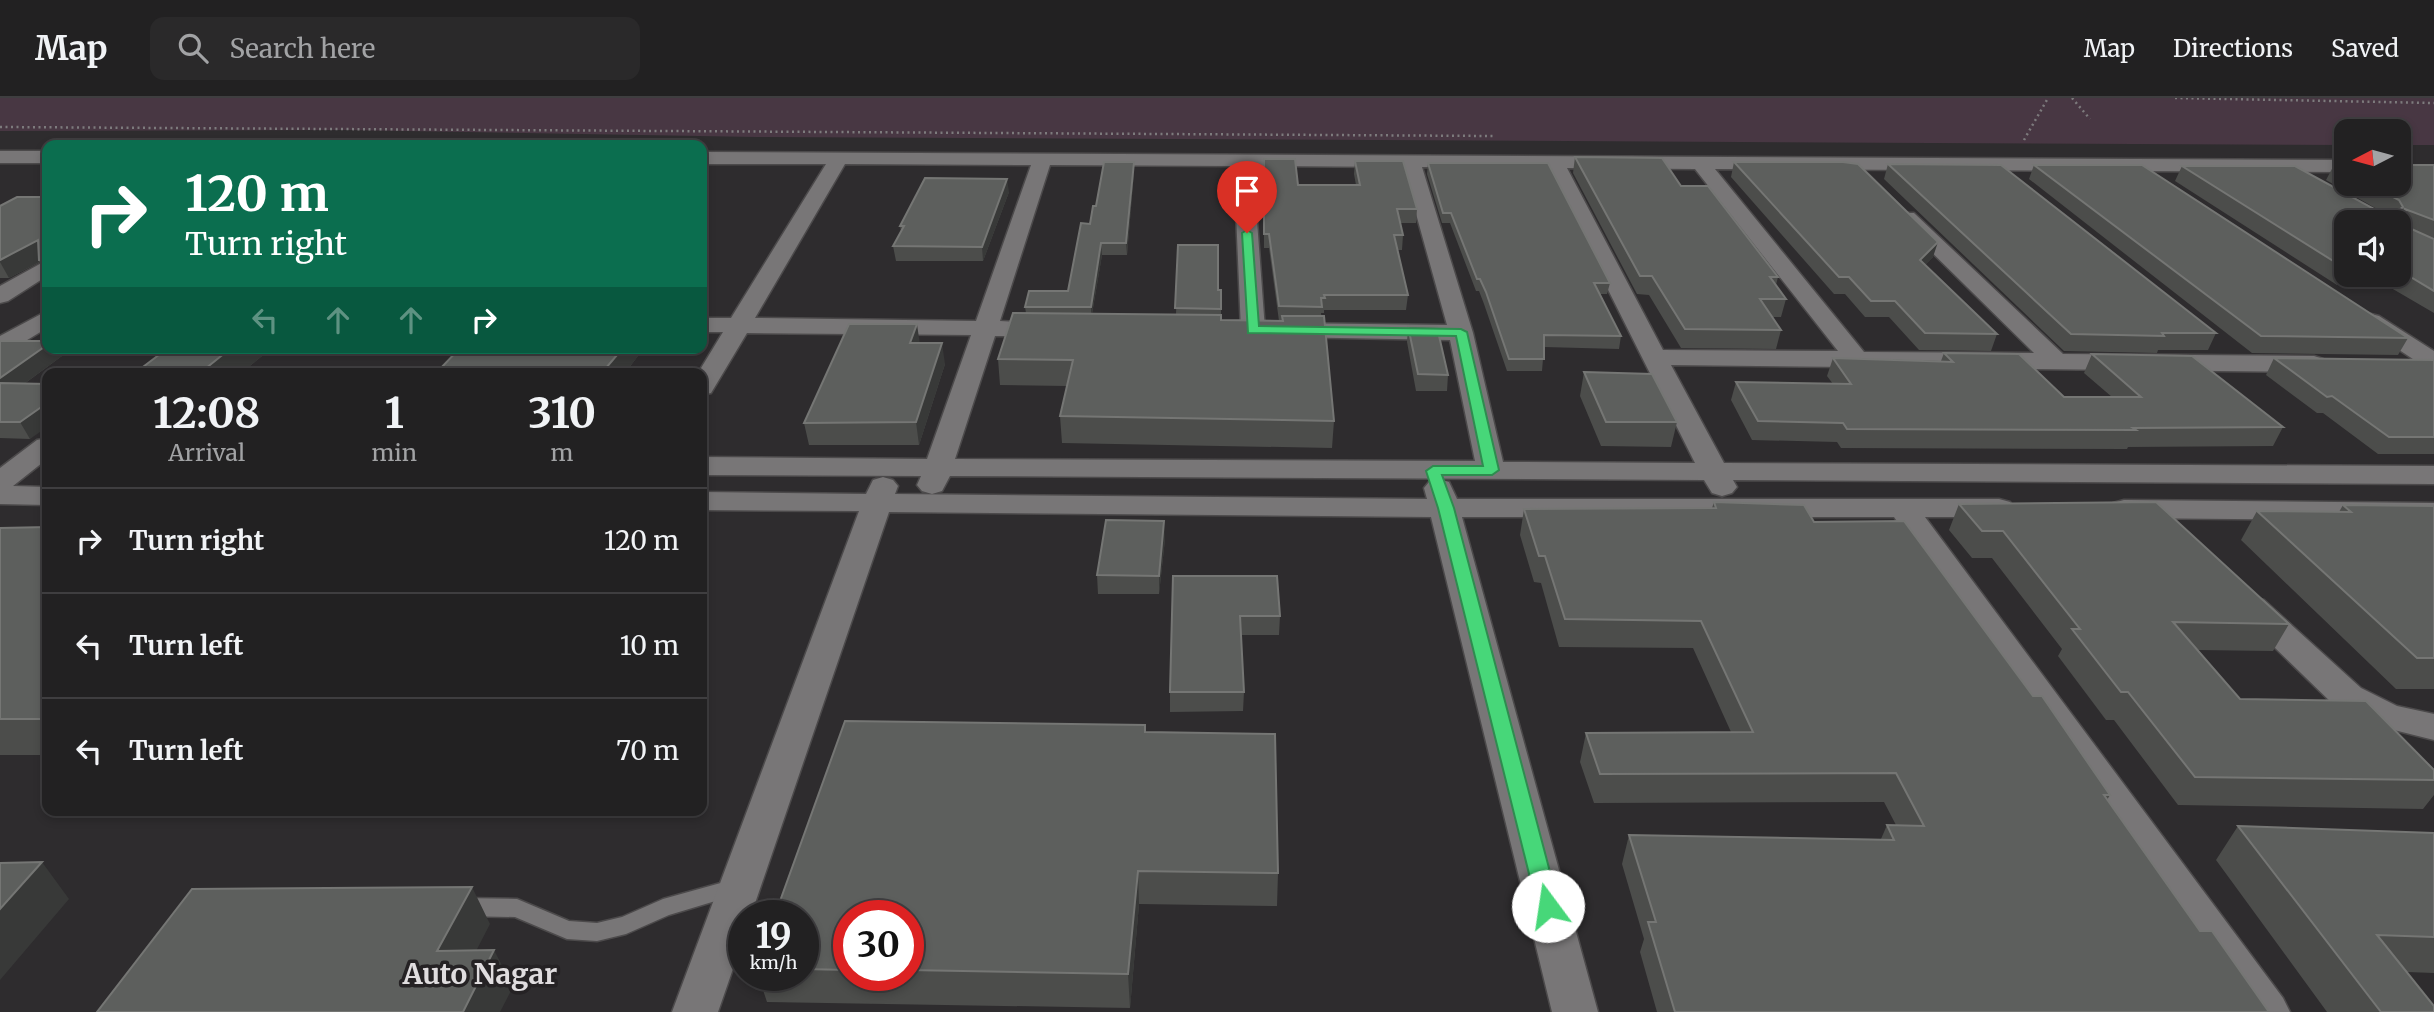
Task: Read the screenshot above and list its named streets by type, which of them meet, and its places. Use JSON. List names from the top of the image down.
{
  "districts": ["Auto Nagar"],
  "north": "left",
  "page": {
    "header": "Map",
    "search": "Search here",
    "nav": ["Map", "Directions", "Saved"],
    "turn": ["120 m", "Turn right"],
    "eta": [
      "12:08",
      "Arrival",
      "1",
      "min",
      "310",
      "m"
    ],
    "list": [
      {
        "name": "Turn right",
        "value": "120 m"
      },
      {
        "name": "Turn left",
        "value": "10 m"
      },
      {
        "name": "Turn left",
        "value": "70 m"
      }
    ],
    "speed": "19 km/h",
    "limit": "30"
  }
}
